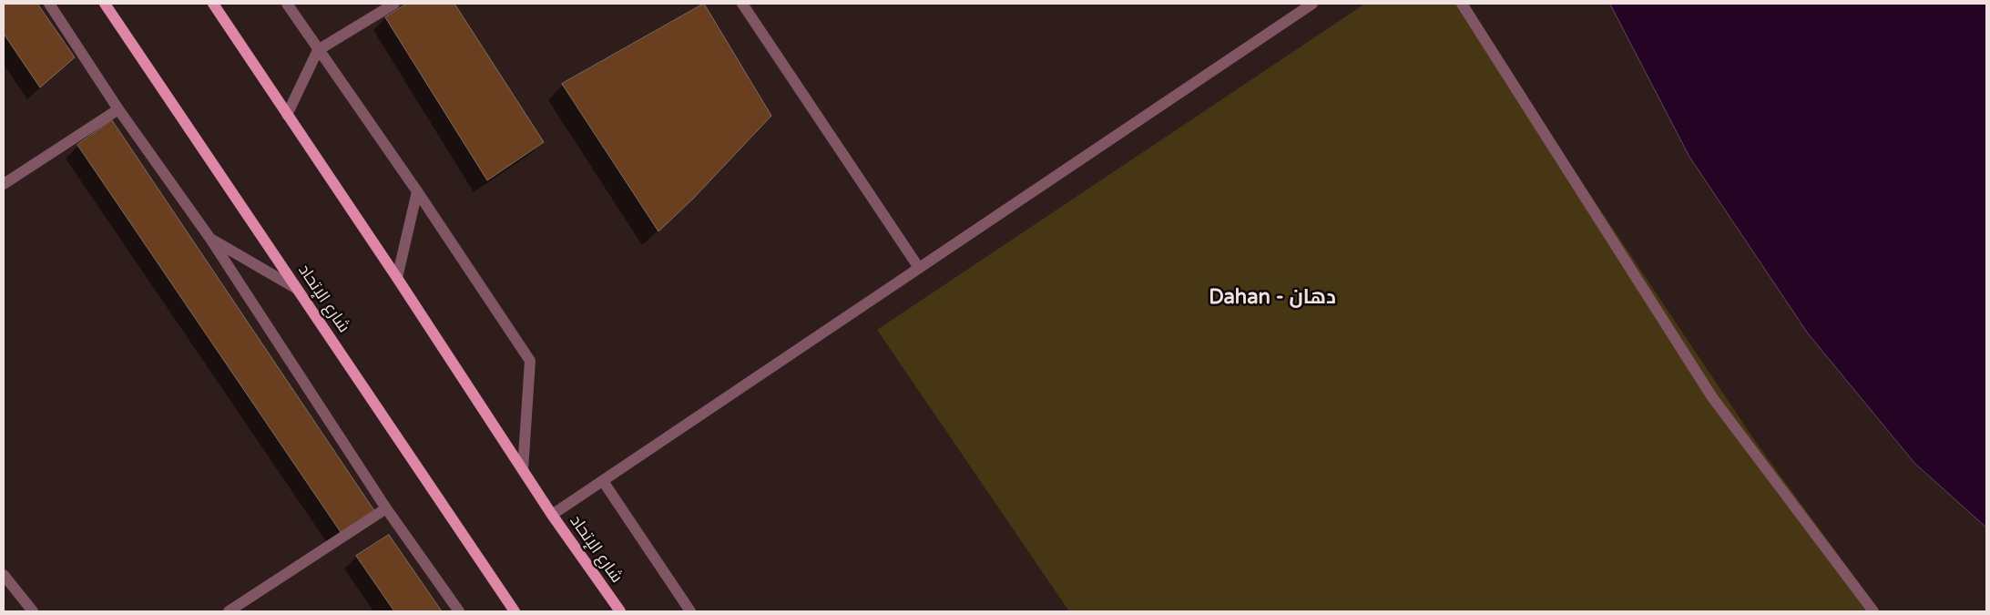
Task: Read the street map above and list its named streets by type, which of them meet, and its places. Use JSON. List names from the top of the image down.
{
  "streets": {
    "main road": ["شارع الإتحاد"]
  },
  "districts": ["Dahan - دهان"]
}
